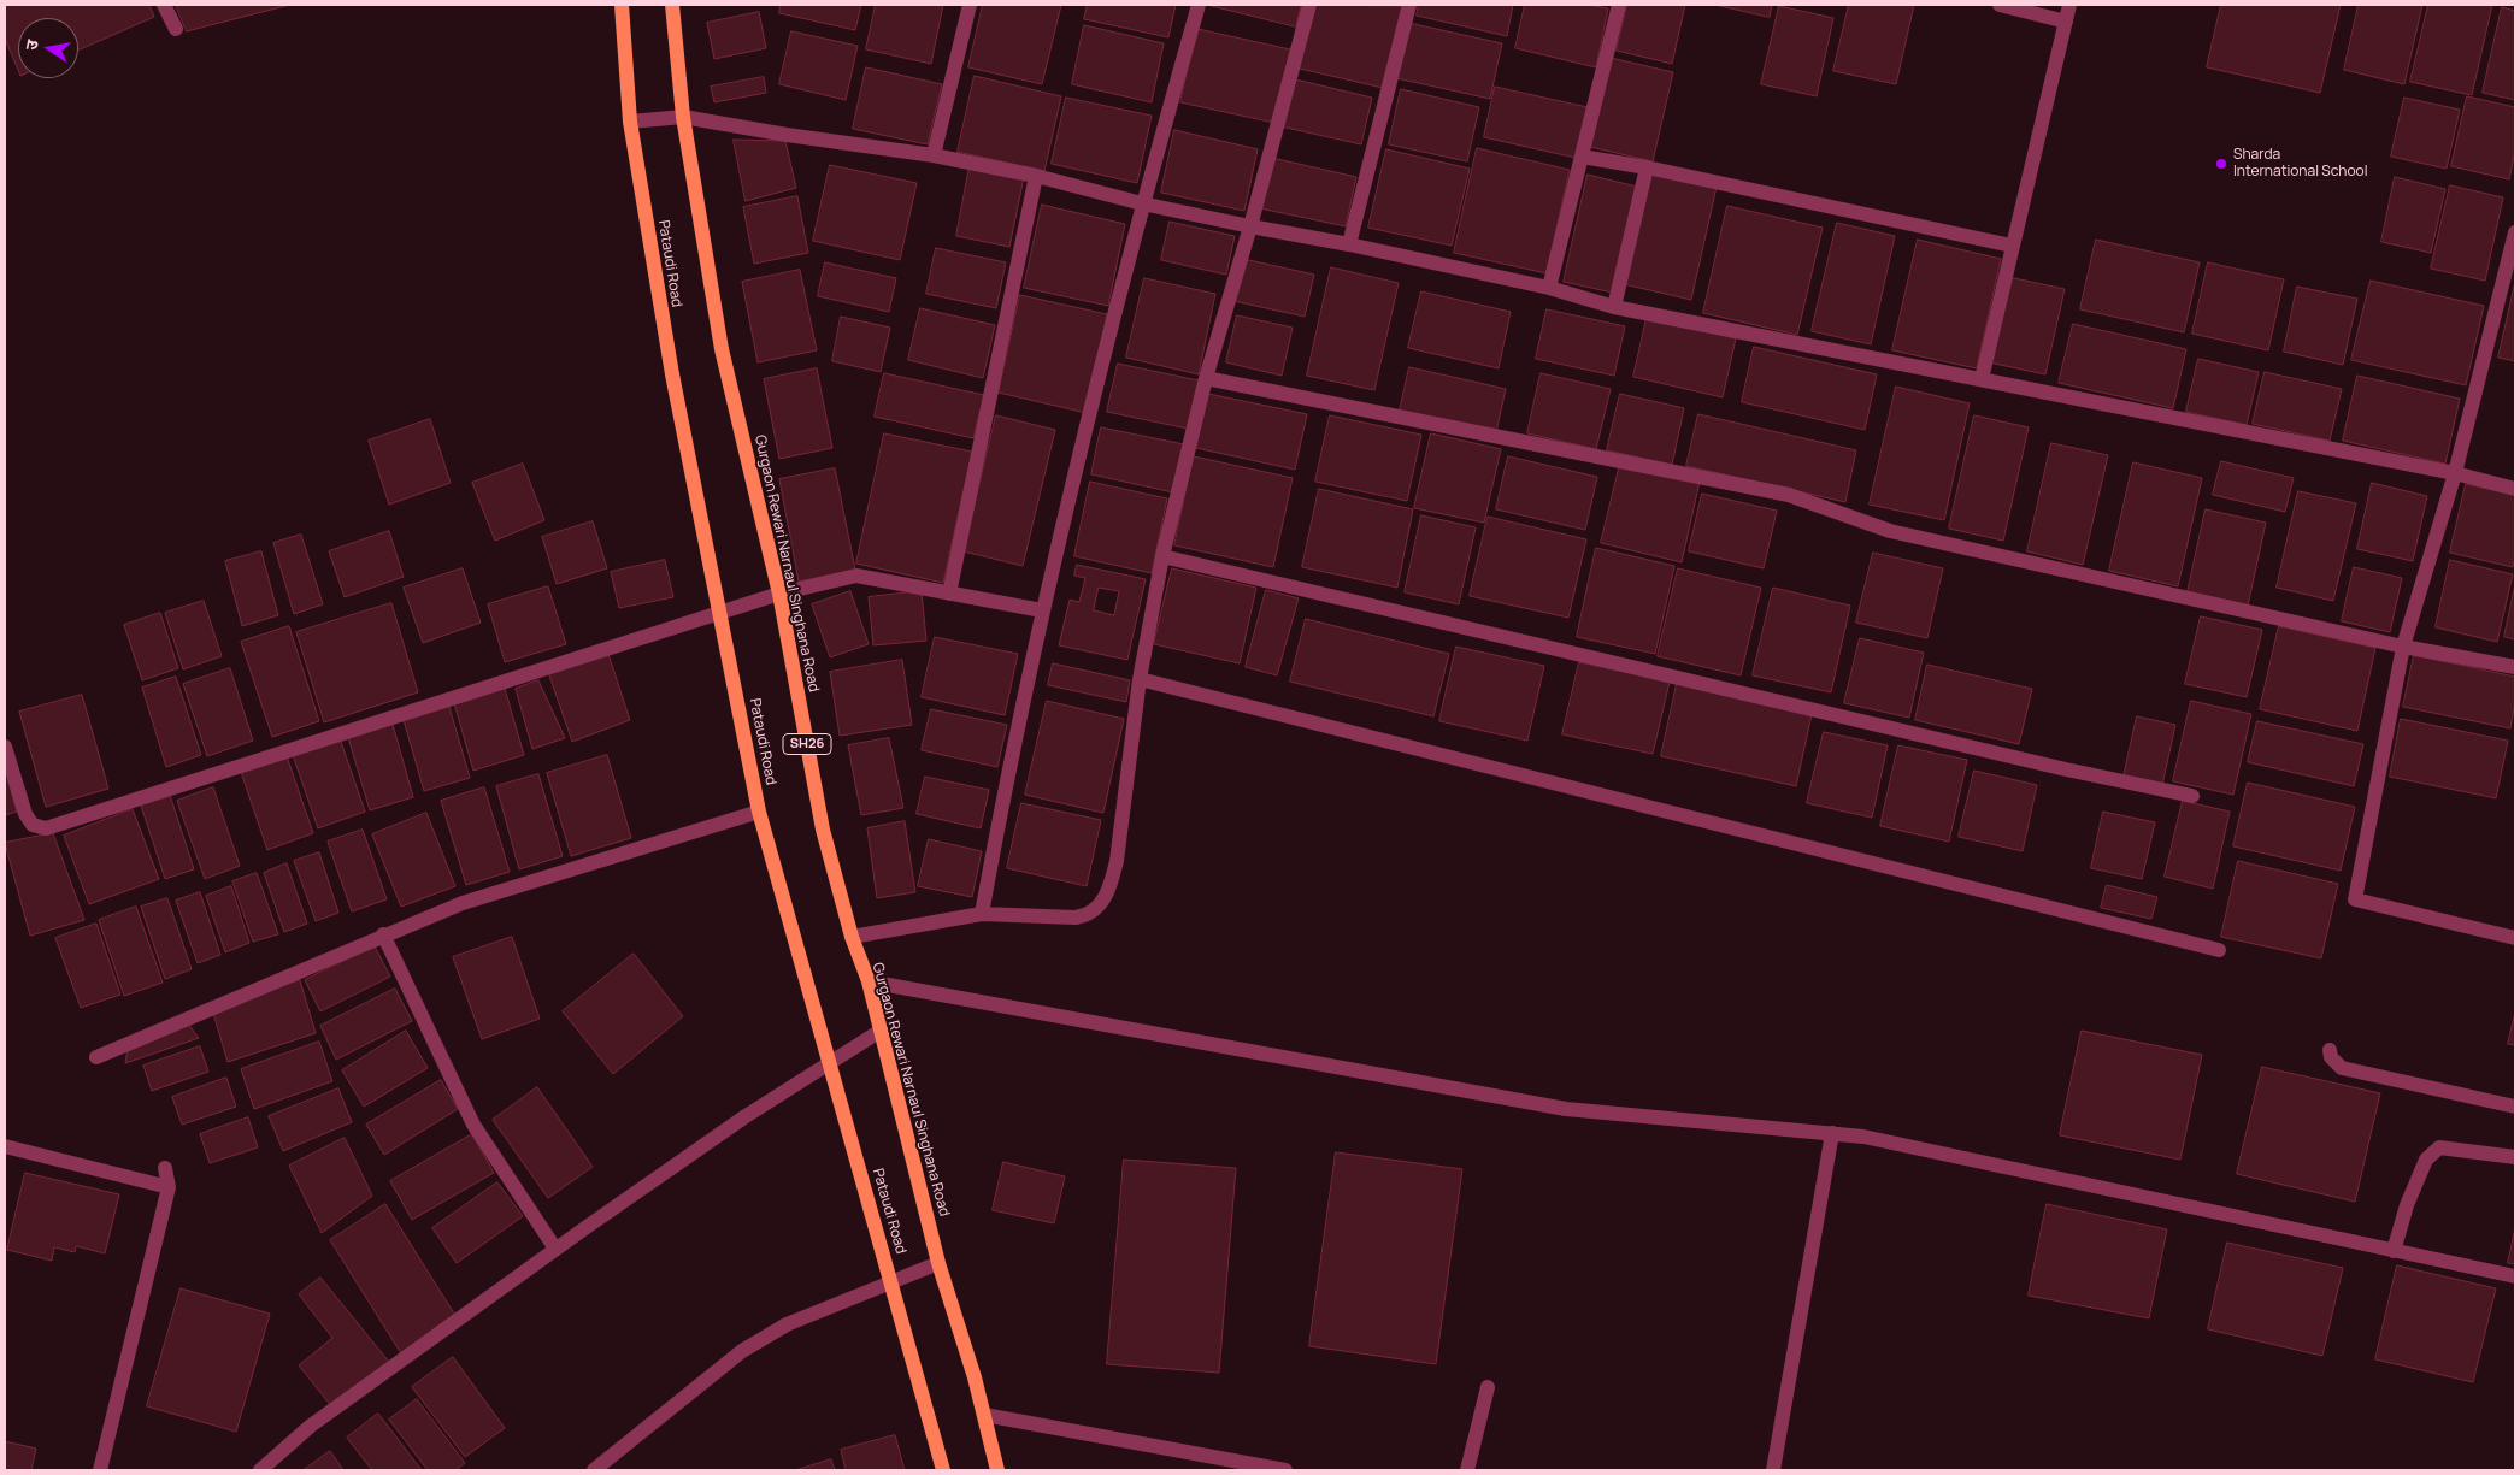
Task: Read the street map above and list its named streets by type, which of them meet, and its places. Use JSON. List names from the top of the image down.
{
  "streets": {
    "main road": ["Pataudi Road", "Gurgaon Rewari Narnaul Singhana Road", "SH26"]
  },
  "places": ["Sharda International School"],
  "north": "left"
}
